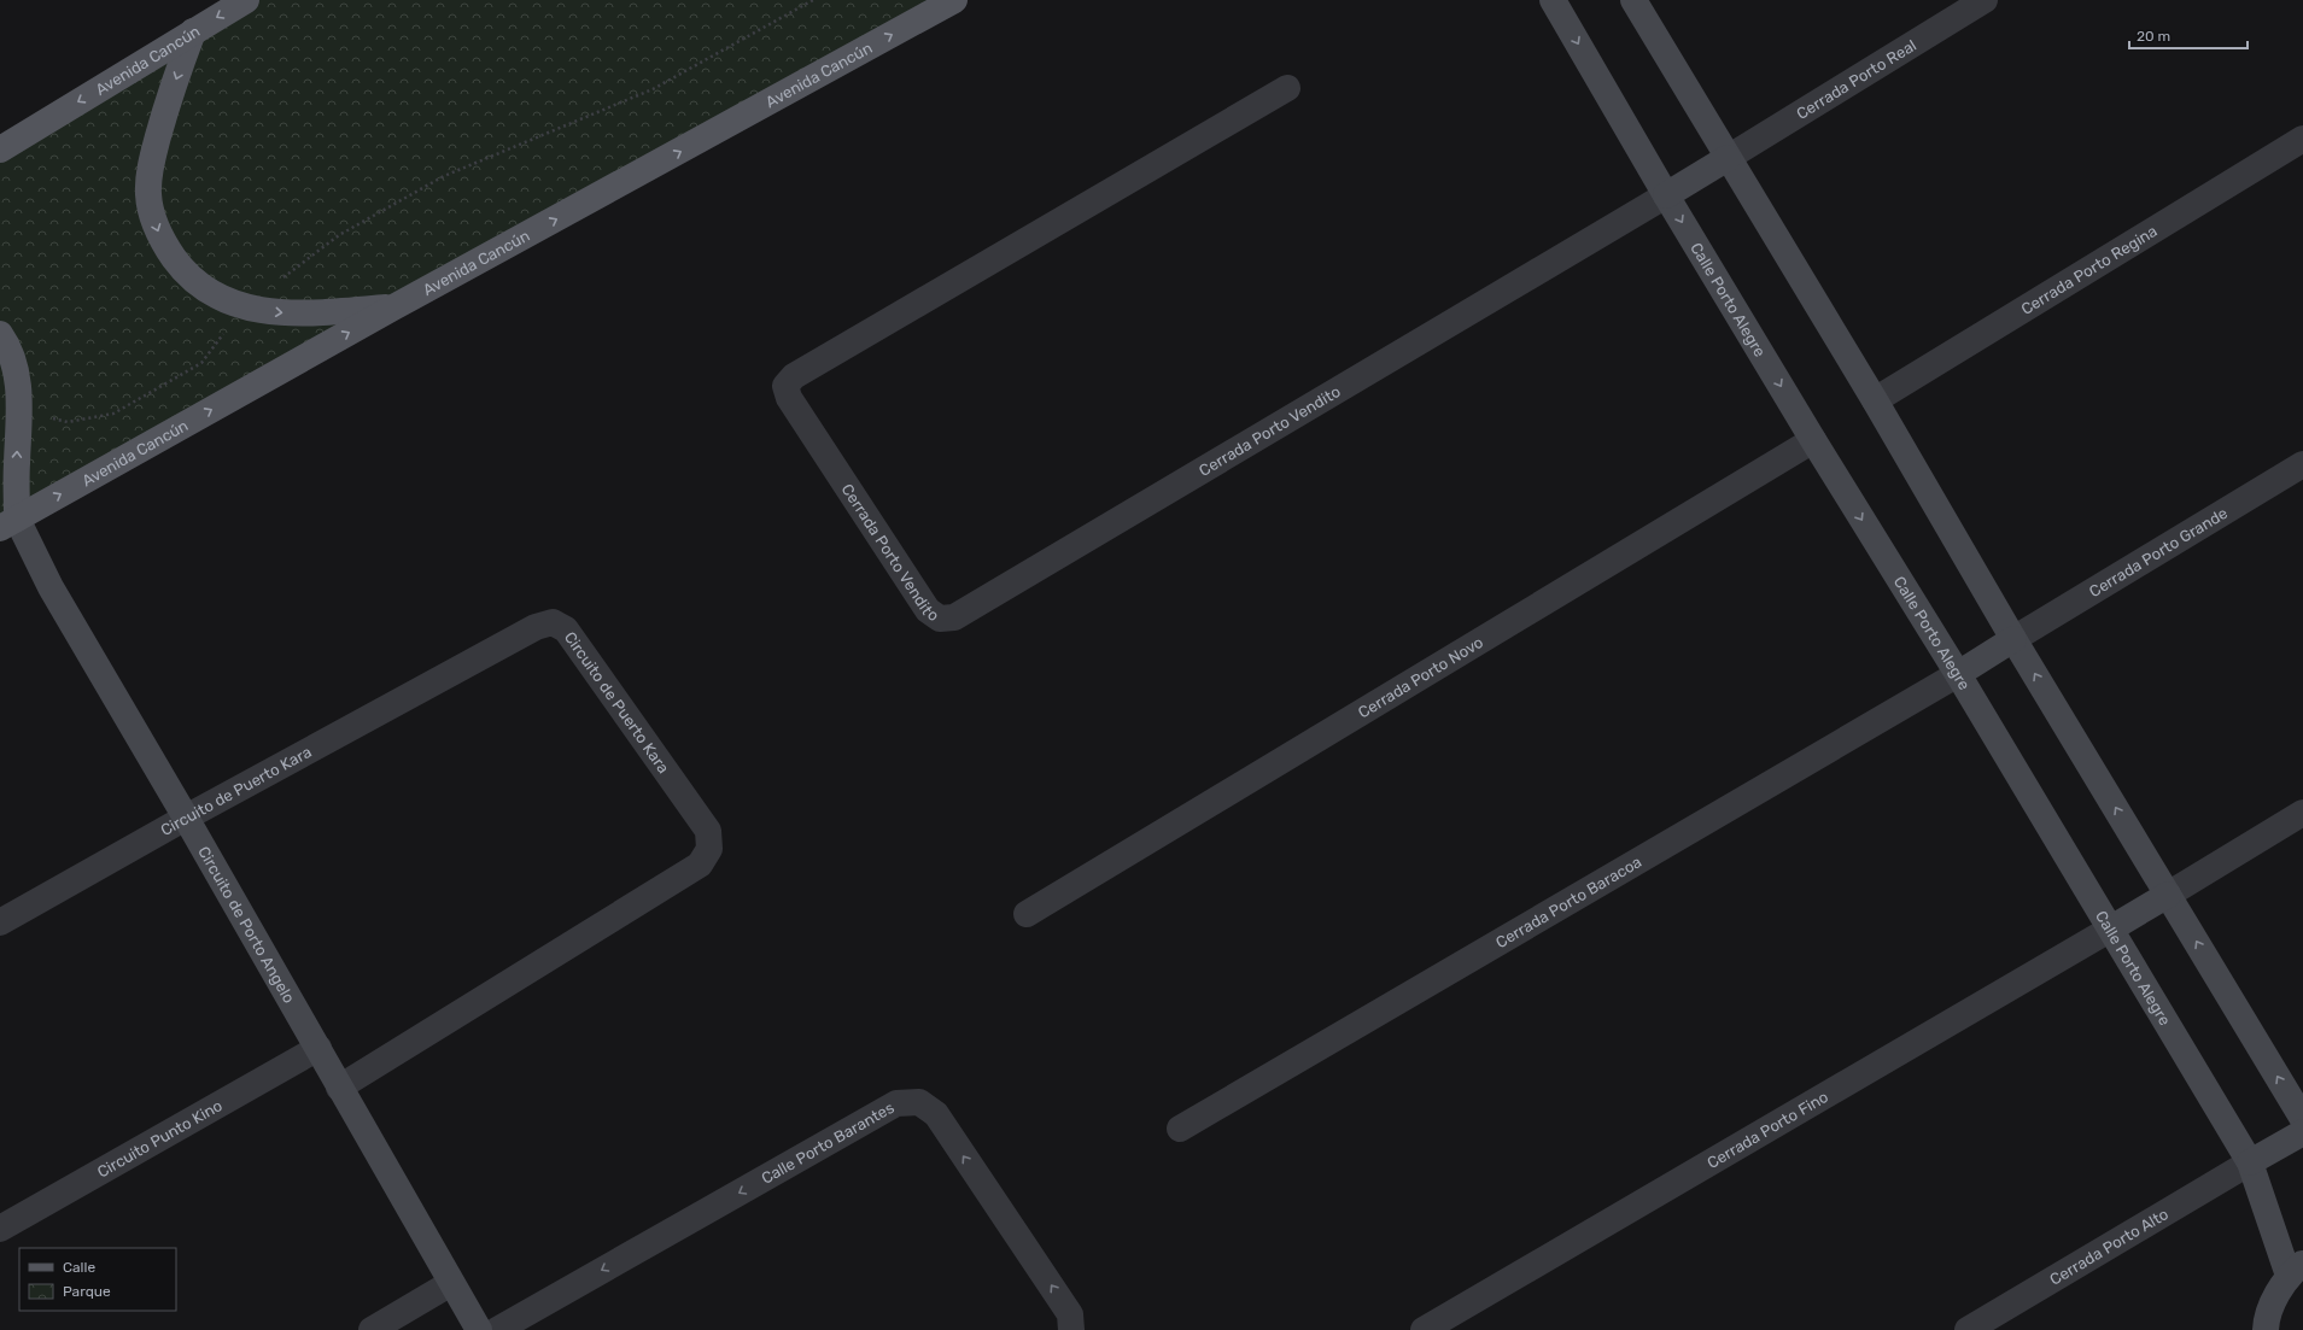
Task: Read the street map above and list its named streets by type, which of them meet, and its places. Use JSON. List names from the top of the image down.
{
  "streets": {
    "main road": ["Avenida Cancún"],
    "street": [
      "Cerrada Porto Real",
      "Cerrada Porto Regina",
      "Calle Porto Alegre",
      "Cerrada Porto Vendito",
      "Cerrada Porto Grande",
      "Cerrada Porto Novo",
      "Circuito de Puerto Kara",
      "Cerrada Porto Baracoa",
      "Circuito de Porto Angelo",
      "Cerrada Porto Fino",
      "Circuito Punto Kino",
      "Calle Porto Barantes",
      "Cerrada Porto Alto"
    ]
  },
  "crossings": [
    ["Avenida Cancún", "Circuito de Porto Angelo"],
    ["Calle Porto Alegre", "Cerrada Porto Vendito"],
    ["Calle Porto Alegre", "Cerrada Porto Novo"],
    ["Calle Porto Alegre", "Cerrada Porto Baracoa"],
    ["Calle Porto Alegre", "Cerrada Porto Fino"],
    ["Calle Porto Alegre", "Cerrada Porto Alto"],
    ["Circuito de Puerto Kara", "Circuito de Porto Angelo"],
    ["Circuito de Porto Angelo", "Circuito Punto Kino"]
  ],
  "legend": ["Calle", "Parque"],
  "scale_bar": "20 m"
}
